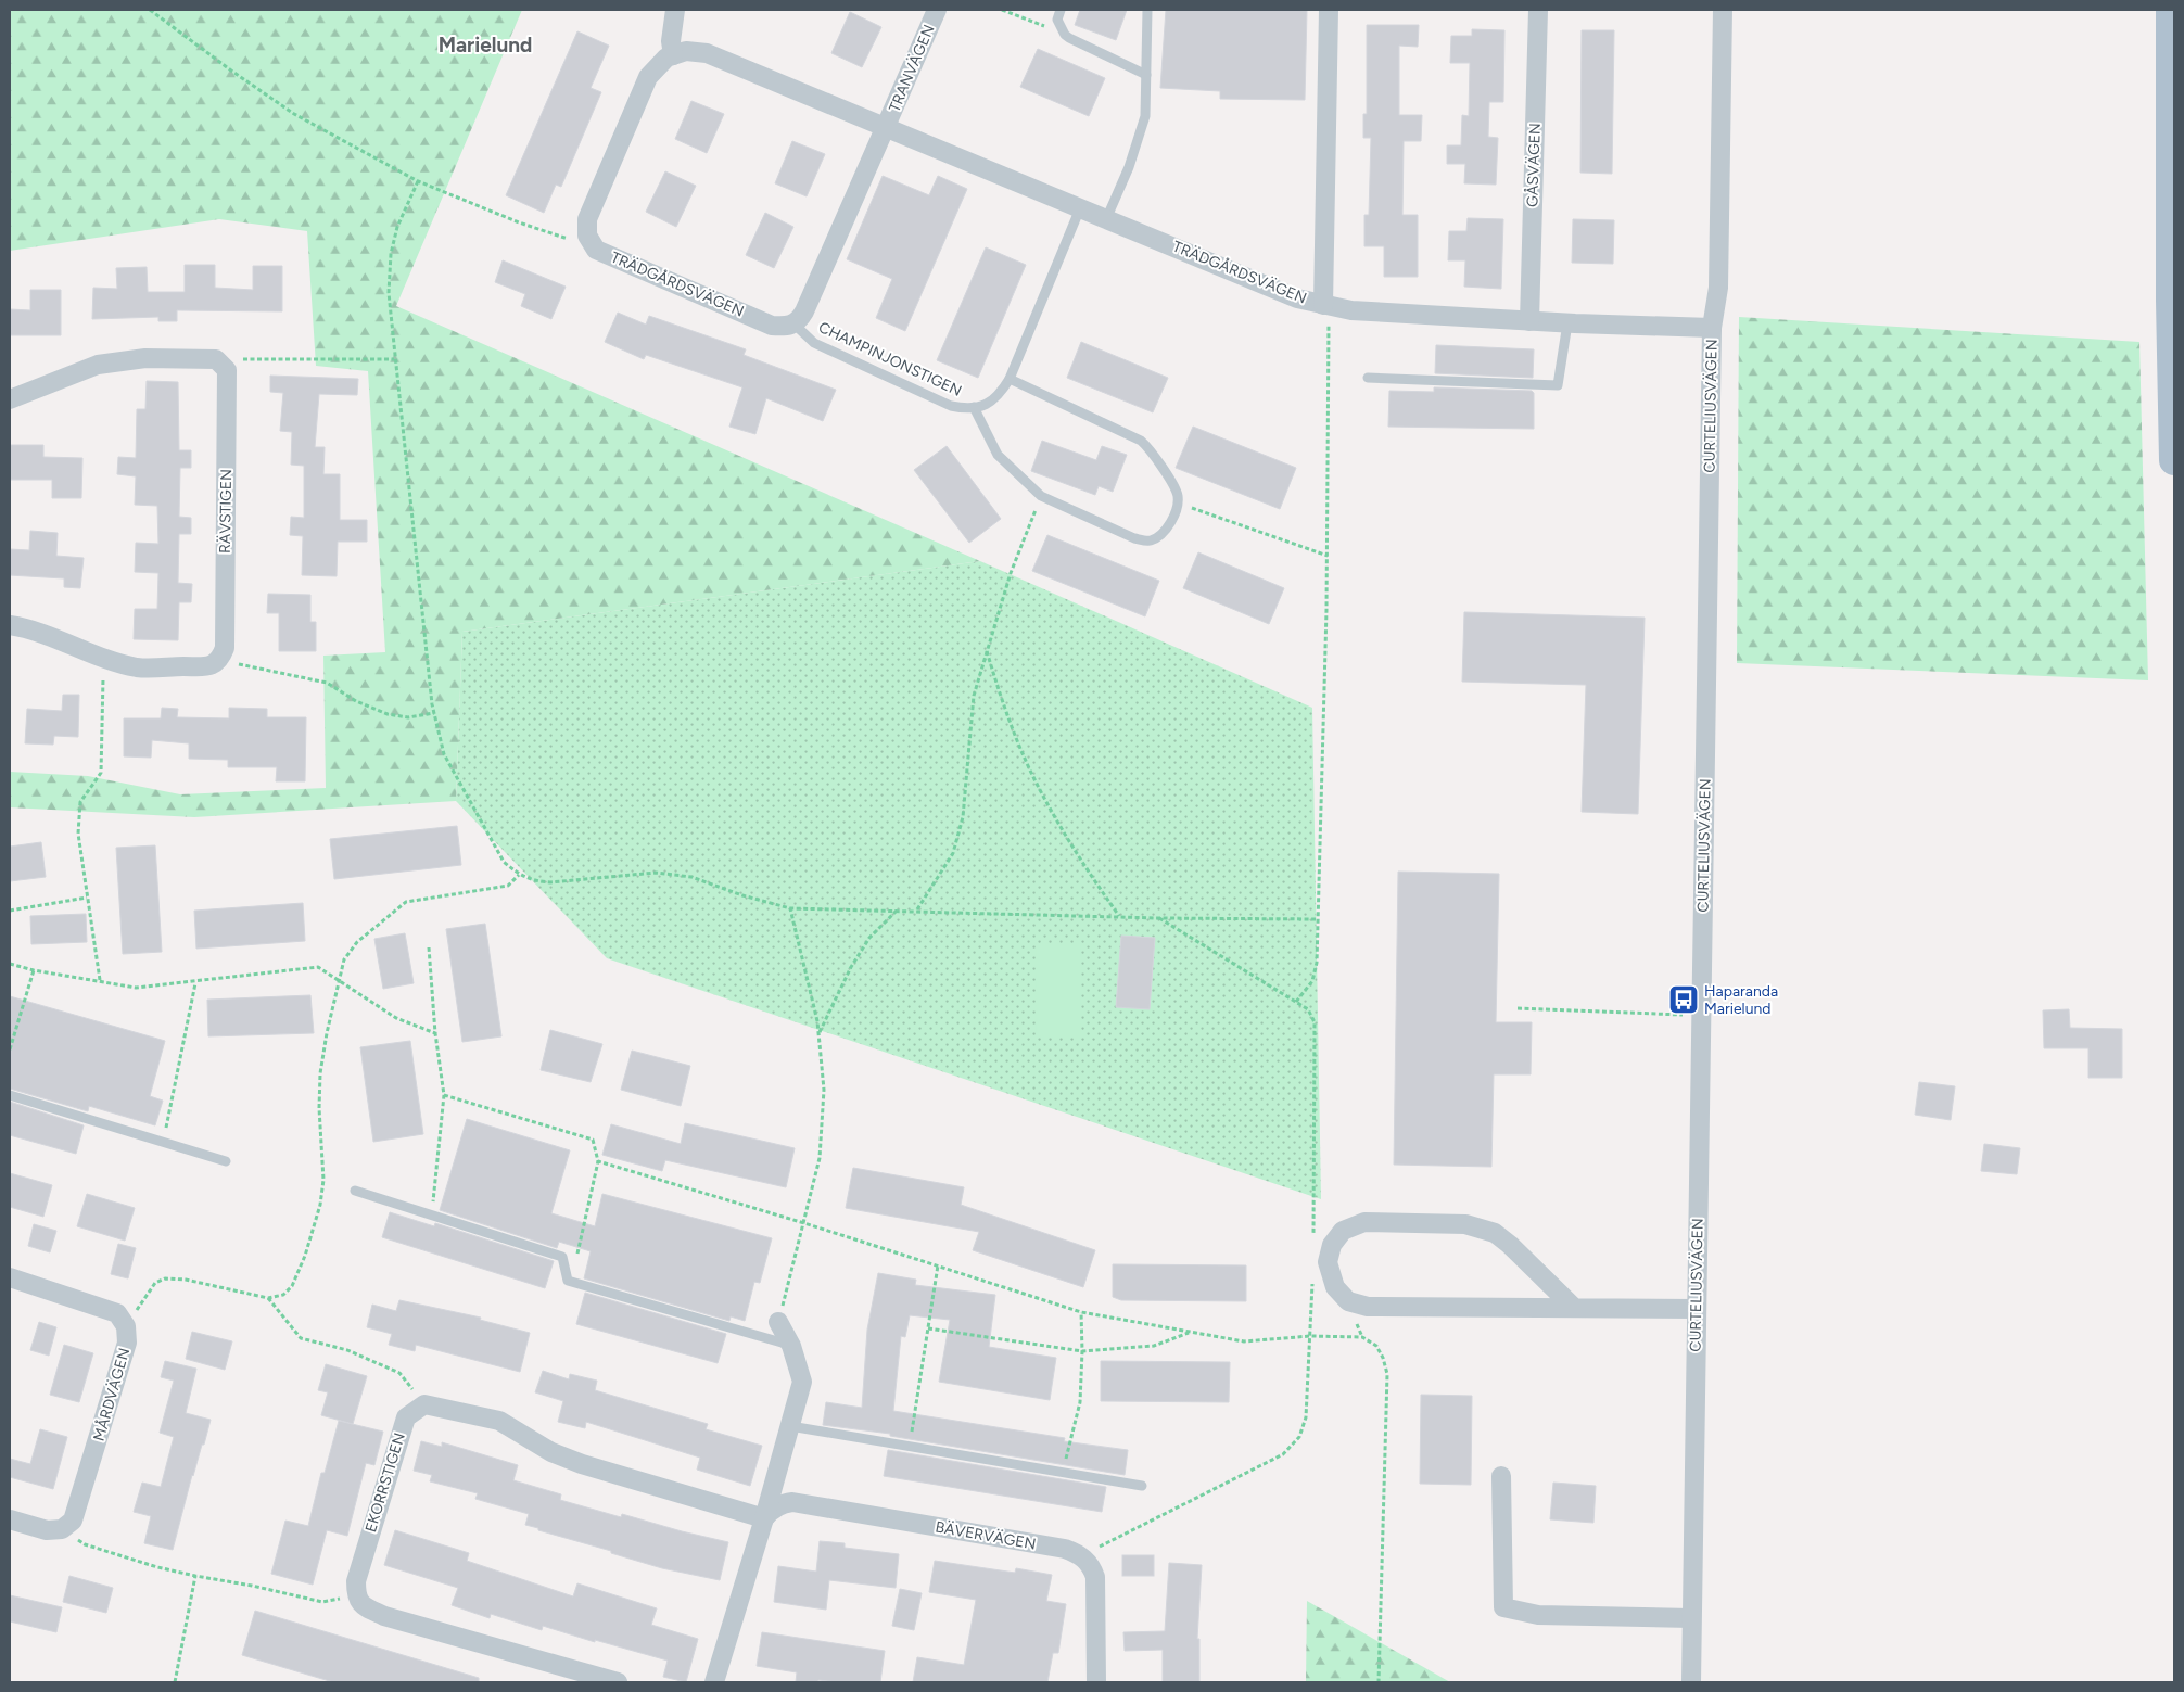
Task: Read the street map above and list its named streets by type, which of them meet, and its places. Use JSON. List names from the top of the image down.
{
  "streets": {
    "street": [
      "TRANVÄGEN",
      "GÅSVÄGEN",
      "TRÄDGÅRDSVÄGEN",
      "CURTELIUSVÄGEN",
      "RÄVSTIGEN",
      "MÅRDVÄGEN",
      "EKORRSTIGEN",
      "BÄVERVÄGEN"
    ],
    "lane": ["CHAMPINJONSTIGEN"]
  },
  "crossings": [
    ["TRANVÄGEN", "TRÄDGÅRDSVÄGEN"],
    ["GÅSVÄGEN", "TRÄDGÅRDSVÄGEN"],
    ["TRÄDGÅRDSVÄGEN", "CHAMPINJONSTIGEN"],
    ["TRÄDGÅRDSVÄGEN", "CURTELIUSVÄGEN"]
  ],
  "districts": ["Marielund"],
  "places": {
    "bus stop": ["Haparanda Marielund"]
  }
}
